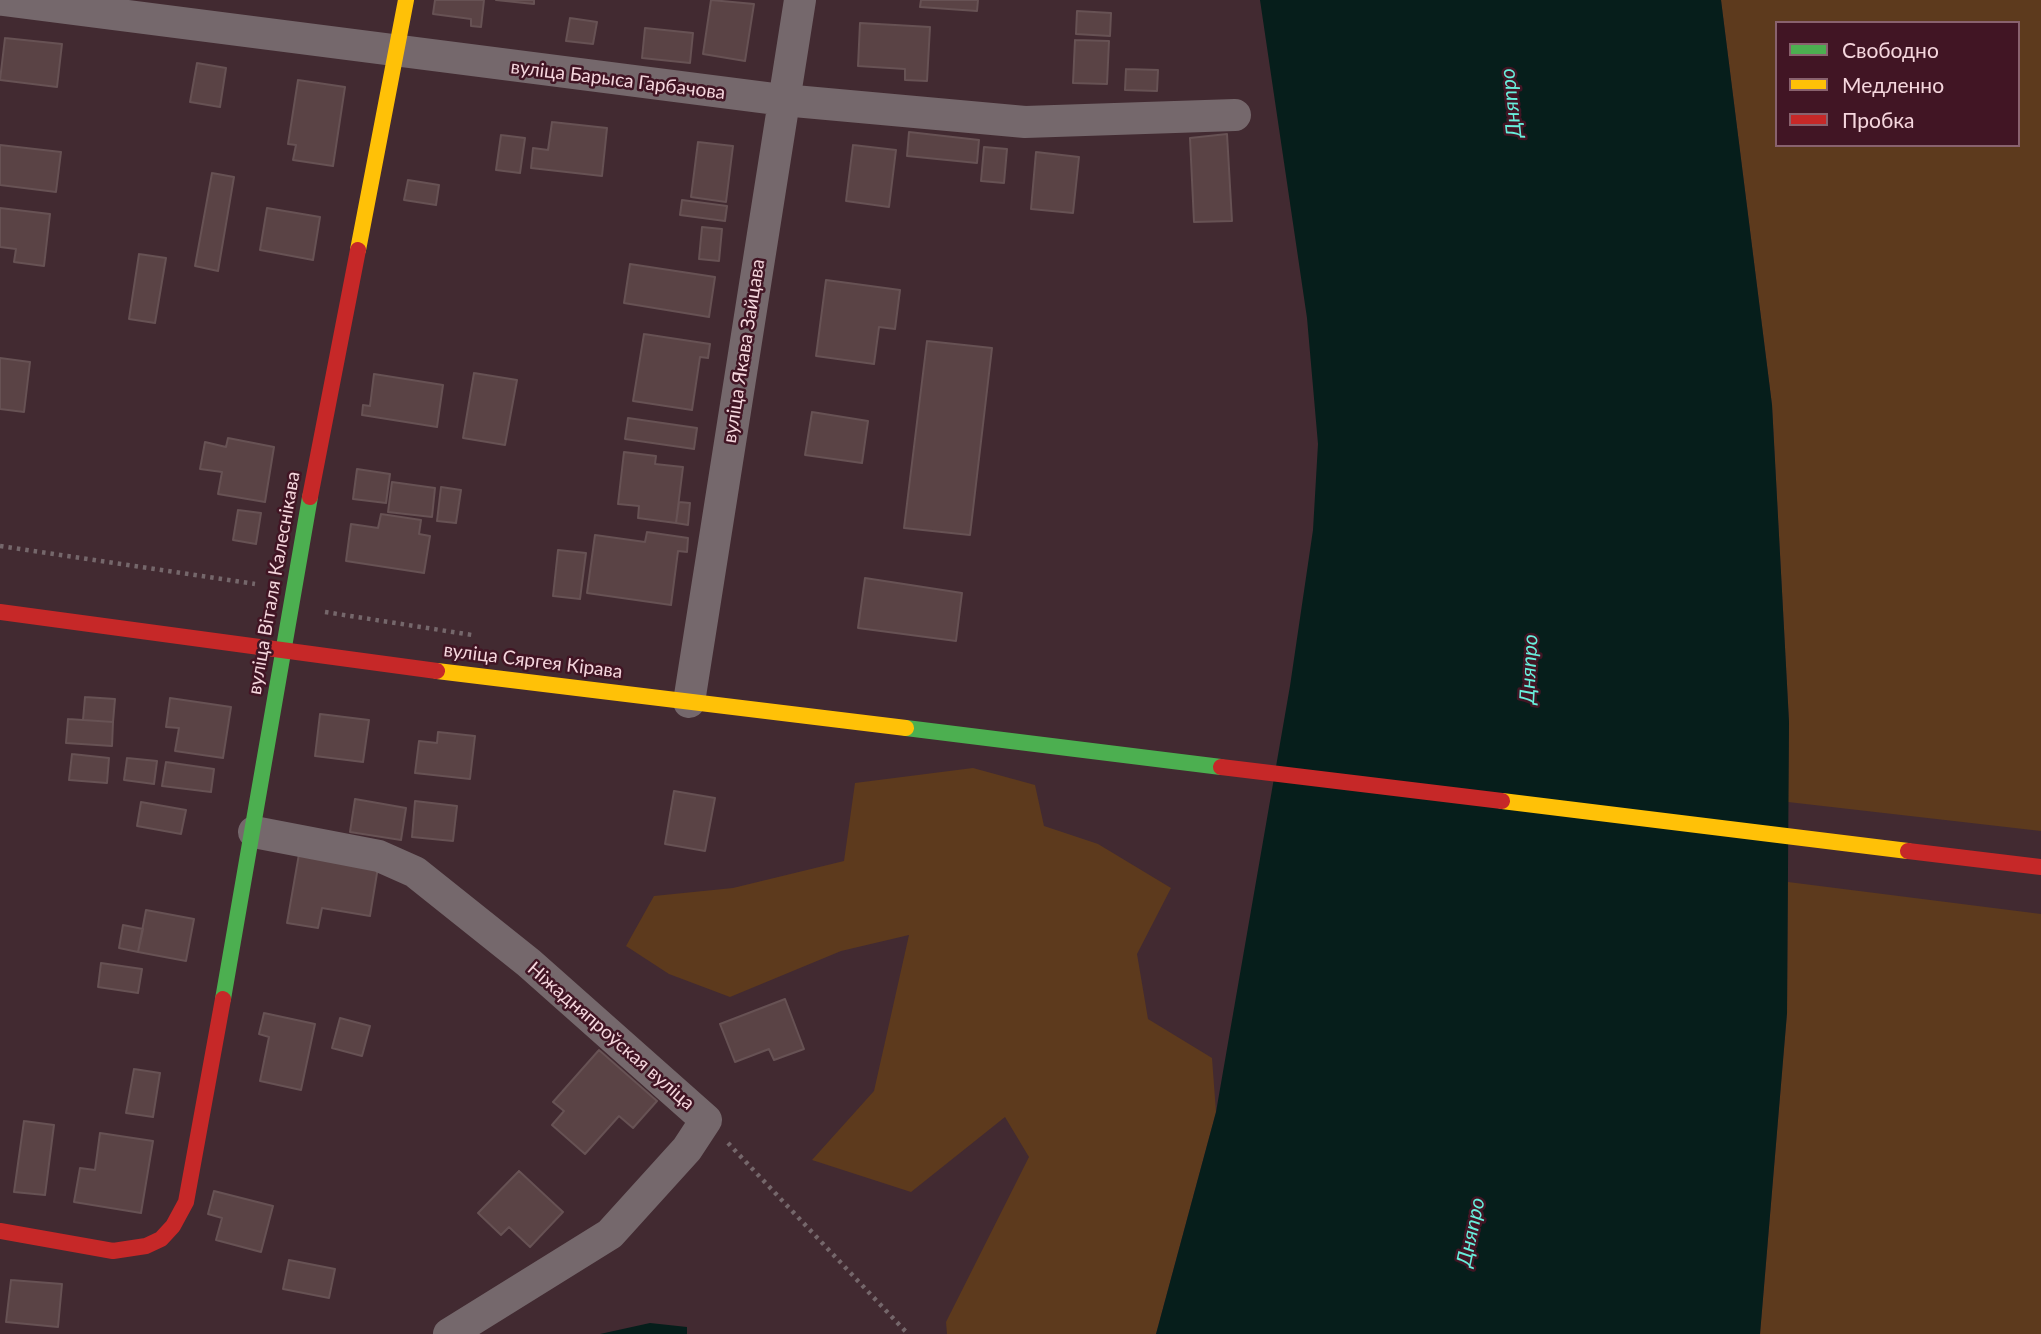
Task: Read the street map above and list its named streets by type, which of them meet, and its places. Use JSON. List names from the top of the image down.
{
  "streets": {
    "main road": ["вуліца Віталя Калеснікава", "вуліца Сяргея Кірава"],
    "street": ["вуліца Барыса Гарбачова", "вуліца Якава Зайцава", "Ніжадняпроўская вуліца"]
  },
  "crossings": [
    ["вуліца Барыса Гарбачова", "вуліца Якава Зайцава"],
    ["вуліца Барыса Гарбачова", "вуліца Віталя Калеснікава"],
    ["вуліца Якава Зайцава", "вуліца Сяргея Кірава"],
    ["вуліца Віталя Калеснікава", "вуліца Сяргея Кірава"],
    ["вуліца Віталя Калеснікава", "Ніжадняпроўская вуліца"]
  ],
  "water": ["Дняпро"],
  "legend": ["Свободно", "Медленно", "Пробка"]
}
